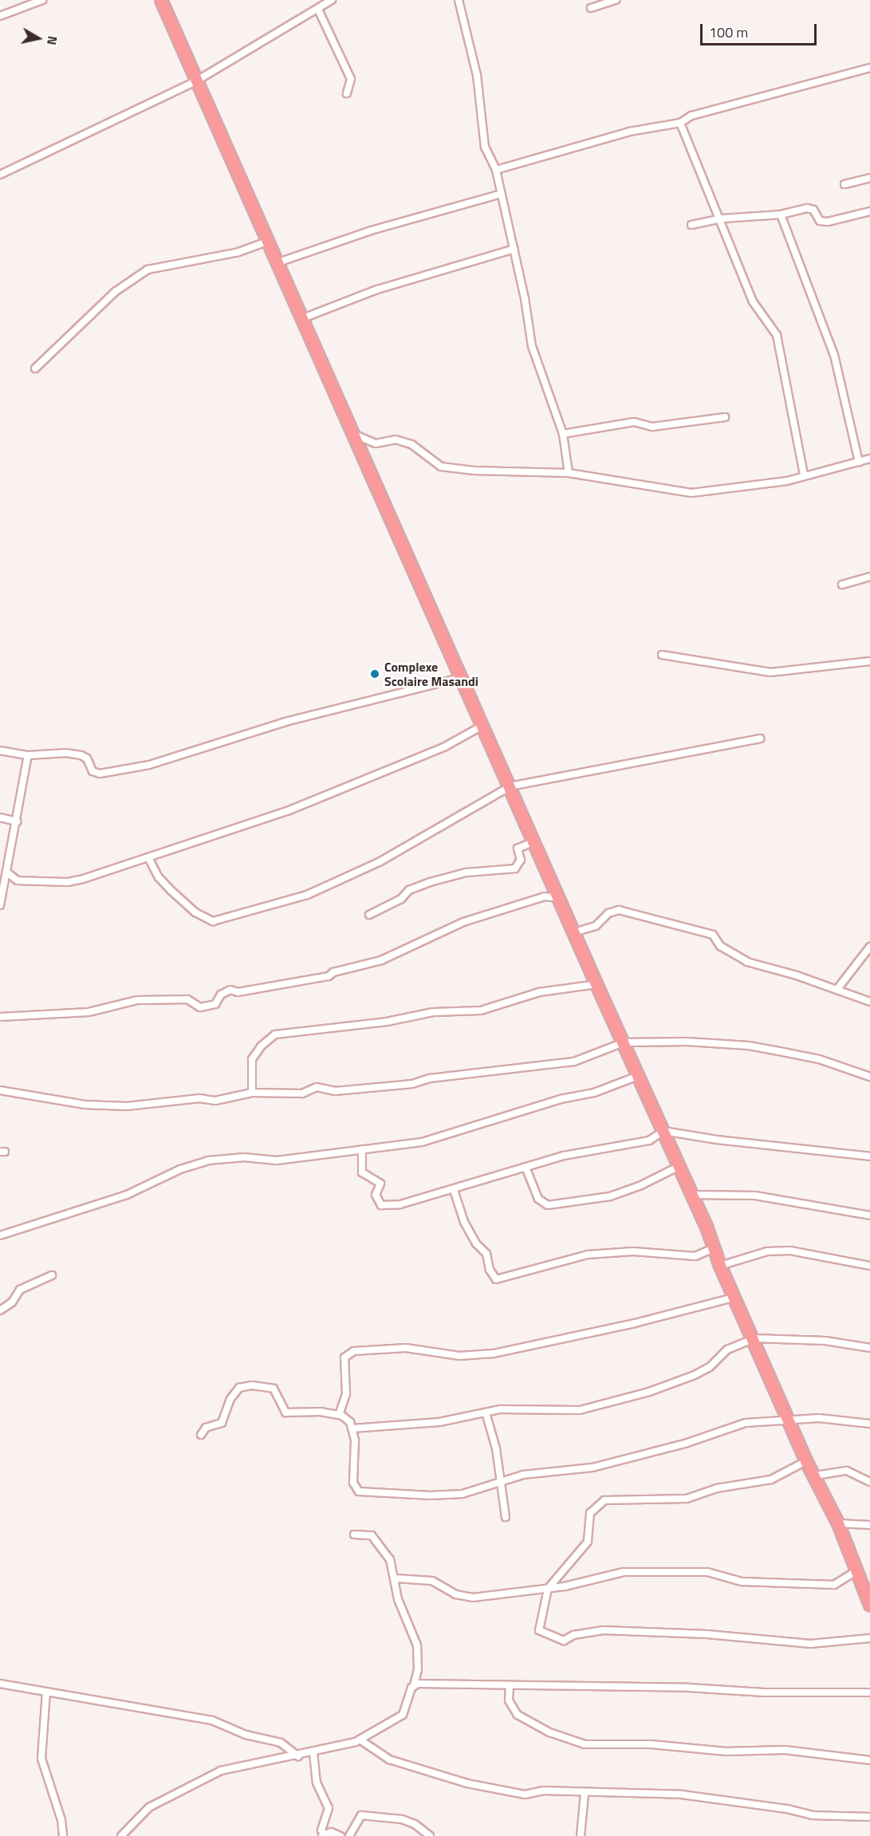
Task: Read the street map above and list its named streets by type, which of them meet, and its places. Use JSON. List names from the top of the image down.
{
  "places": ["Complexe Scolaire Masandi"],
  "scale_bar": "100 m",
  "north": "right"
}
